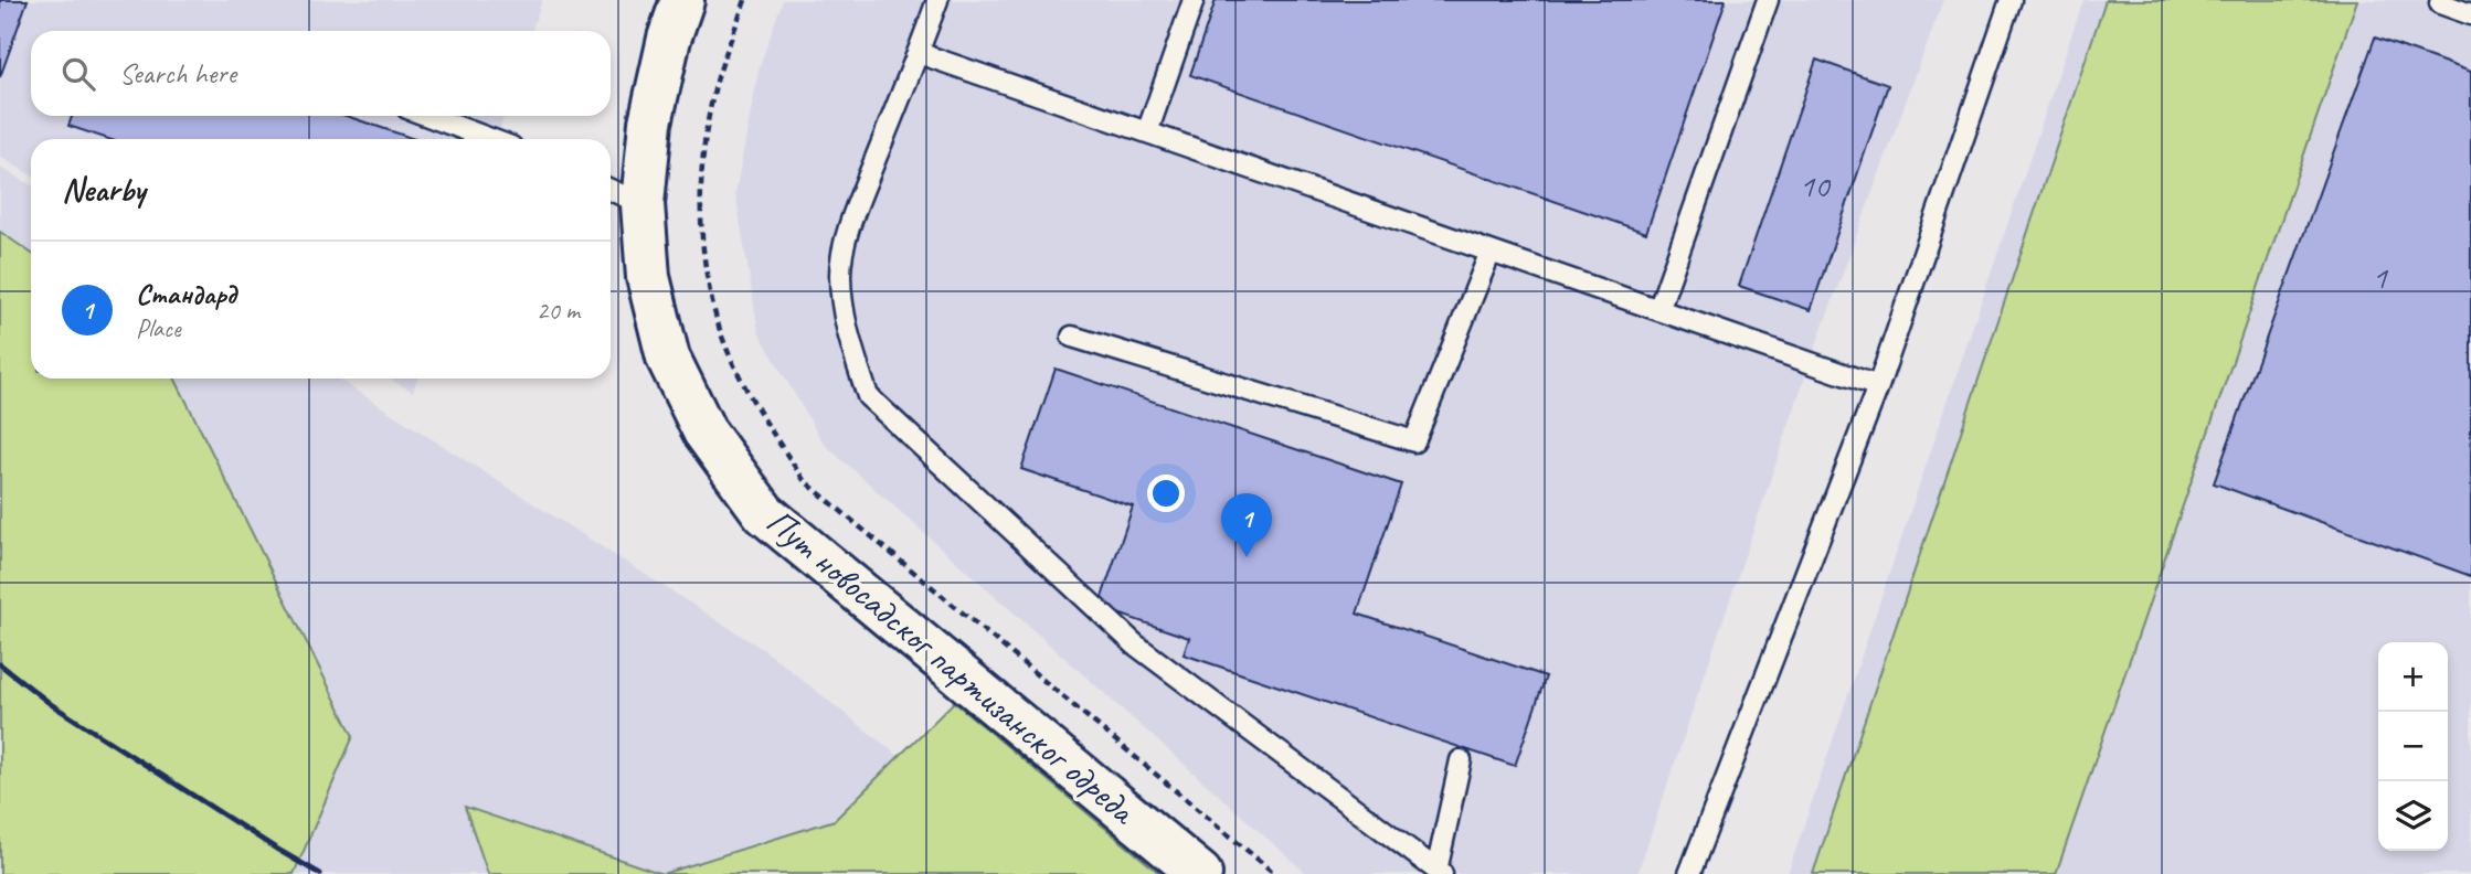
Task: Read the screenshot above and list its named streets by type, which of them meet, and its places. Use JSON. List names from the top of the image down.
{
  "streets": {
    "street": ["Пут новосадског партизанског одреда"]
  },
  "house_numbers": ["10", "1"],
  "page": {
    "search": "Search here",
    "heading": "Nearby",
    "list": [
      {
        "mark": "1",
        "name": "Стандард",
        "note": "Place",
        "value": "20 m"
      }
    ],
    "pins": "1",
    "map_buttons": ["+", "−"]
  }
}
